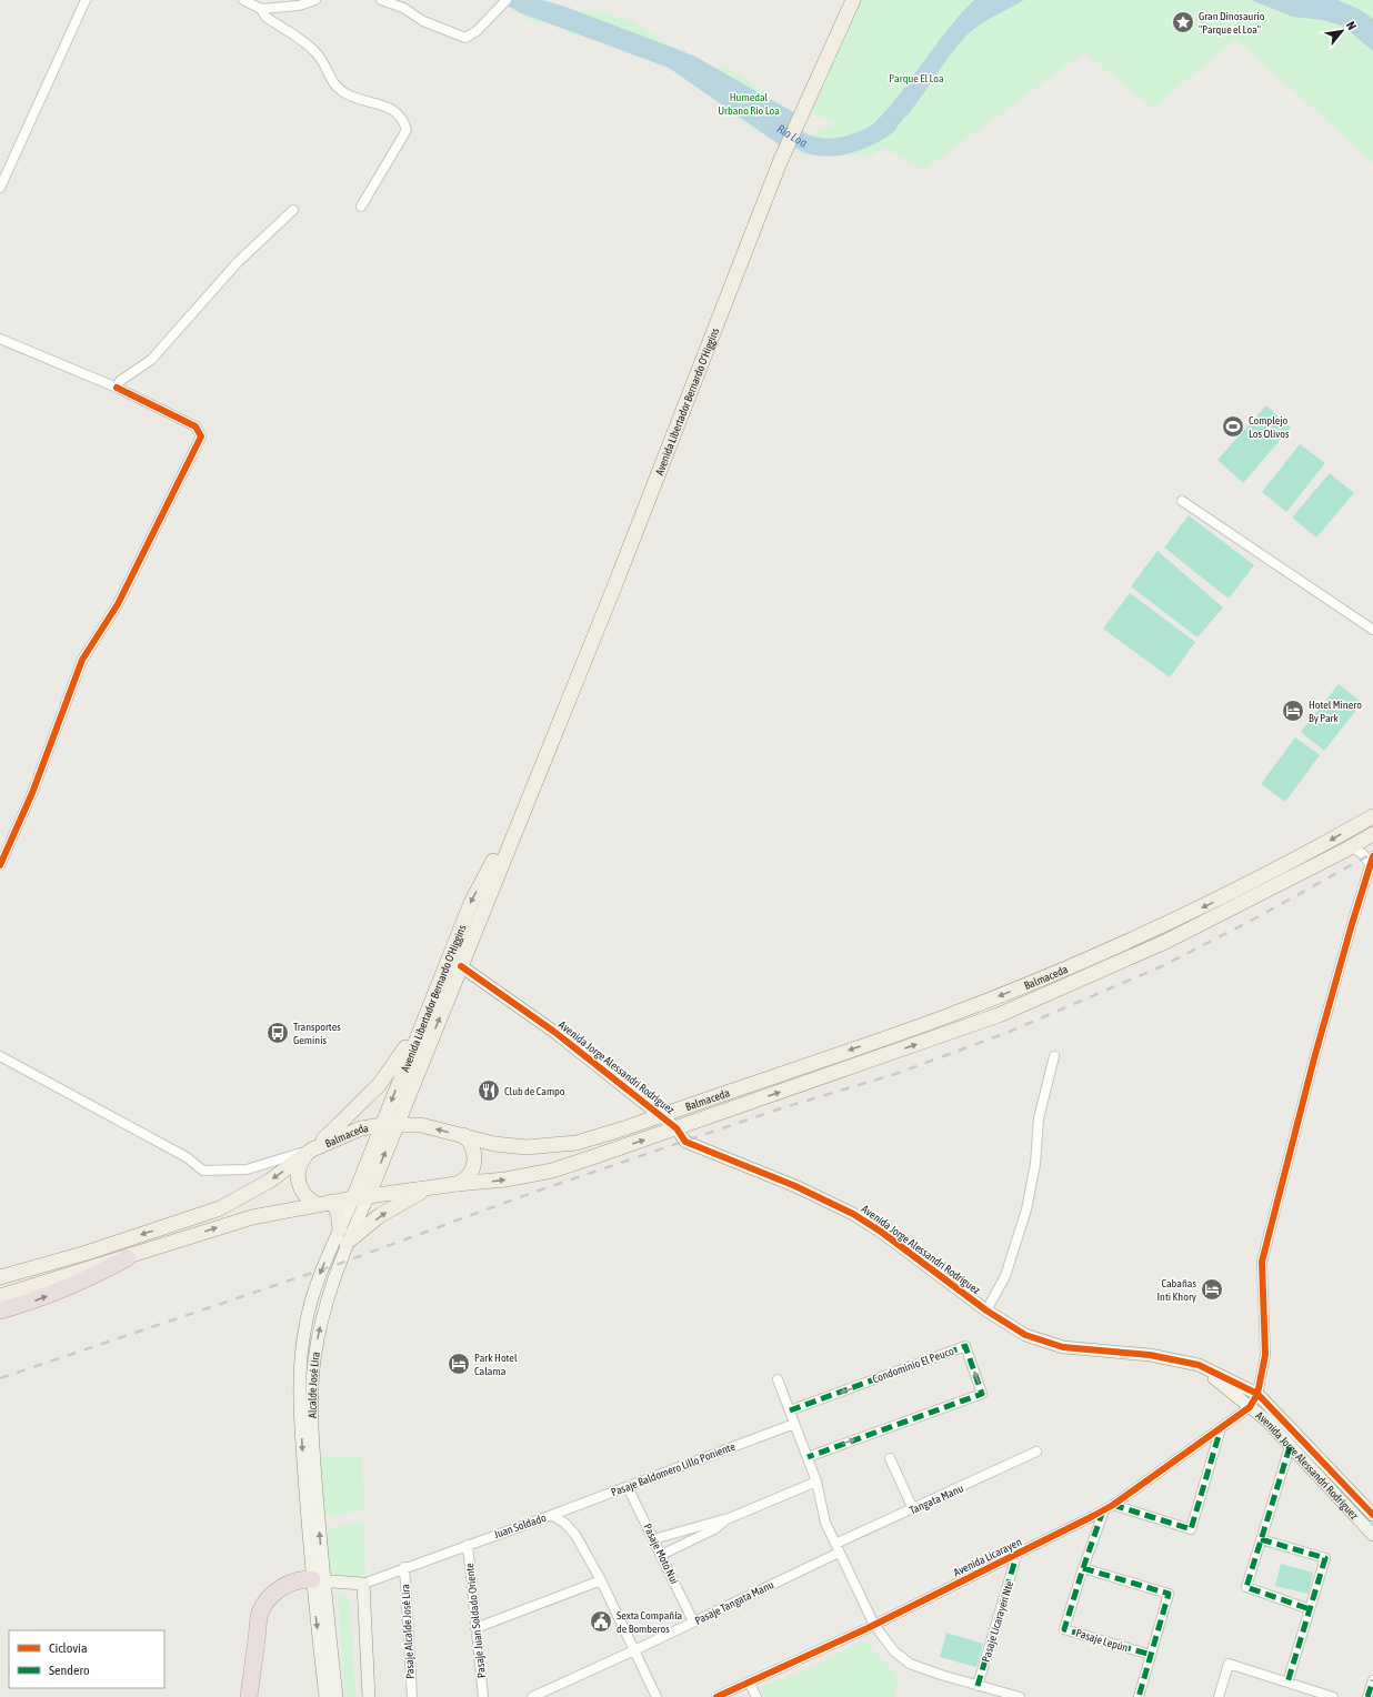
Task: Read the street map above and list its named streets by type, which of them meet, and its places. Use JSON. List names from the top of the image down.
{
  "streets": {
    "main road": ["Avenida Libertador Bernardo O'Higgins", "Balmaceda"],
    "street": [
      "Avenida Jorge Alessandri Rodríguez",
      "Condominio El Peuco",
      "Alcalde José Lira",
      "Pasaje Baldomero Lillo Poniente",
      "Tangata Manu",
      "Juan Soldado",
      "Pasaje Moto Nui",
      "Avenida Licarayen",
      "Pasaje Tangata Manu",
      "Pasaje Juan Soldado Oriente",
      "Pasaje Licarayen Nte",
      "Pasaje Alcalde José Lira",
      "Pasaje Lepún"
    ]
  },
  "crossings": [
    ["Avenida Libertador Bernardo O'Higgins", "Balmaceda"],
    ["Avenida Libertador Bernardo O'Higgins", "Avenida Jorge Alessandri Rodríguez"],
    ["Avenida Libertador Bernardo O'Higgins", "Alcalde José Lira"],
    ["Balmaceda", "Avenida Jorge Alessandri Rodríguez"],
    ["Balmaceda", "Alcalde José Lira"],
    ["Avenida Jorge Alessandri Rodríguez", "Avenida Licarayen"],
    ["Pasaje Baldomero Lillo Poniente", "Juan Soldado"],
    ["Pasaje Baldomero Lillo Poniente", "Pasaje Moto Nui"],
    ["Tangata Manu", "Pasaje Tangata Manu"],
    ["Juan Soldado", "Pasaje Tangata Manu"],
    ["Juan Soldado", "Pasaje Juan Soldado Oriente"],
    ["Juan Soldado", "Pasaje Alcalde José Lira"],
    ["Pasaje Moto Nui", "Pasaje Tangata Manu"],
    ["Avenida Licarayen", "Pasaje Licarayen Nte"],
    ["Avenida Licarayen", "Pasaje Lepún"]
  ],
  "water": ["Río Loa"],
  "parks": ["Parque El Loa", "Humedal Urbano Río Loa"],
  "places": {
    "place": ["Gran Dinosaurio \"Parque el Loa\""],
    "sports": ["Complejo Los Olivos"],
    "hotel": ["Hotel Minero By Park", "Cabañas Inti Khory", "Park Hotel Calama"],
    "bus stop": ["Transportes Geminis"],
    "restaurant": ["Club de Campo"],
    "public building": ["Sexta Compañía de Bomberos"]
  },
  "legend": ["Ciclovía", "Sendero"],
  "north": "top right"
}
